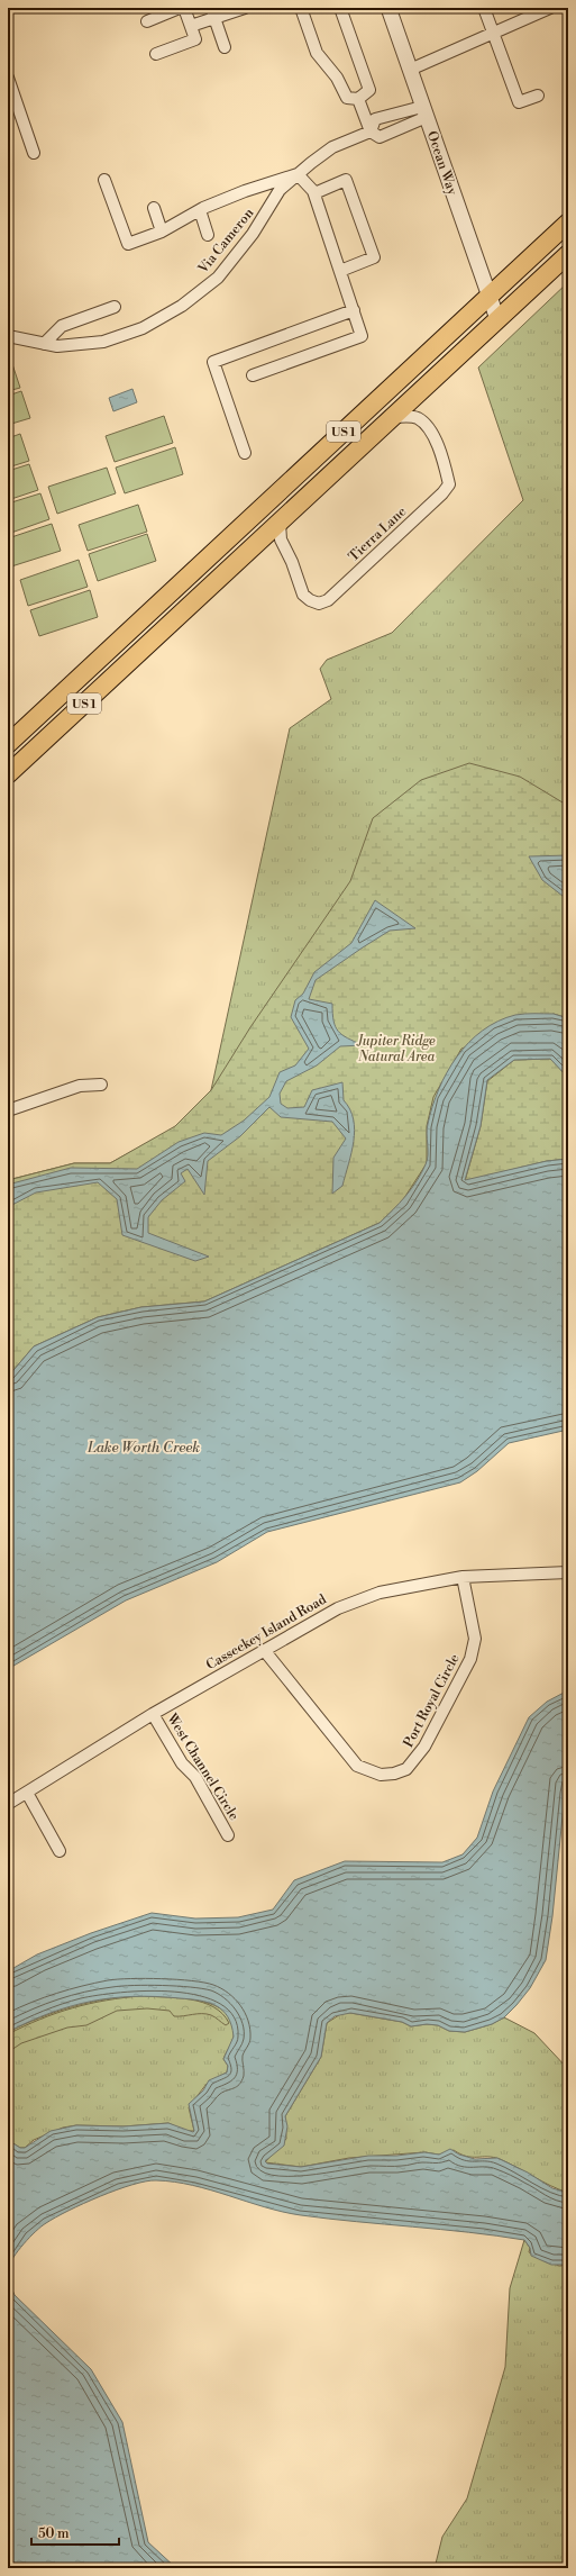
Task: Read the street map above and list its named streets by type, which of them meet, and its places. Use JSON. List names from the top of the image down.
{
  "streets": {
    "main road": ["US 1"],
    "street": [
      "Ocean Way",
      "Via Cameron",
      "Tierra Lane",
      "Casseekey Island Road",
      "Port Royal Circle",
      "West Channel Circle"
    ]
  },
  "crossings": [
    ["Ocean Way", "Via Cameron"],
    ["Ocean Way", "US 1"],
    ["US 1", "Tierra Lane"],
    ["Casseekey Island Road", "Port Royal Circle"],
    ["Casseekey Island Road", "West Channel Circle"]
  ],
  "water": ["Lake Worth Creek"],
  "parks": ["Jupiter Ridge Natural Area"],
  "scale_bar": "50 m"
}
